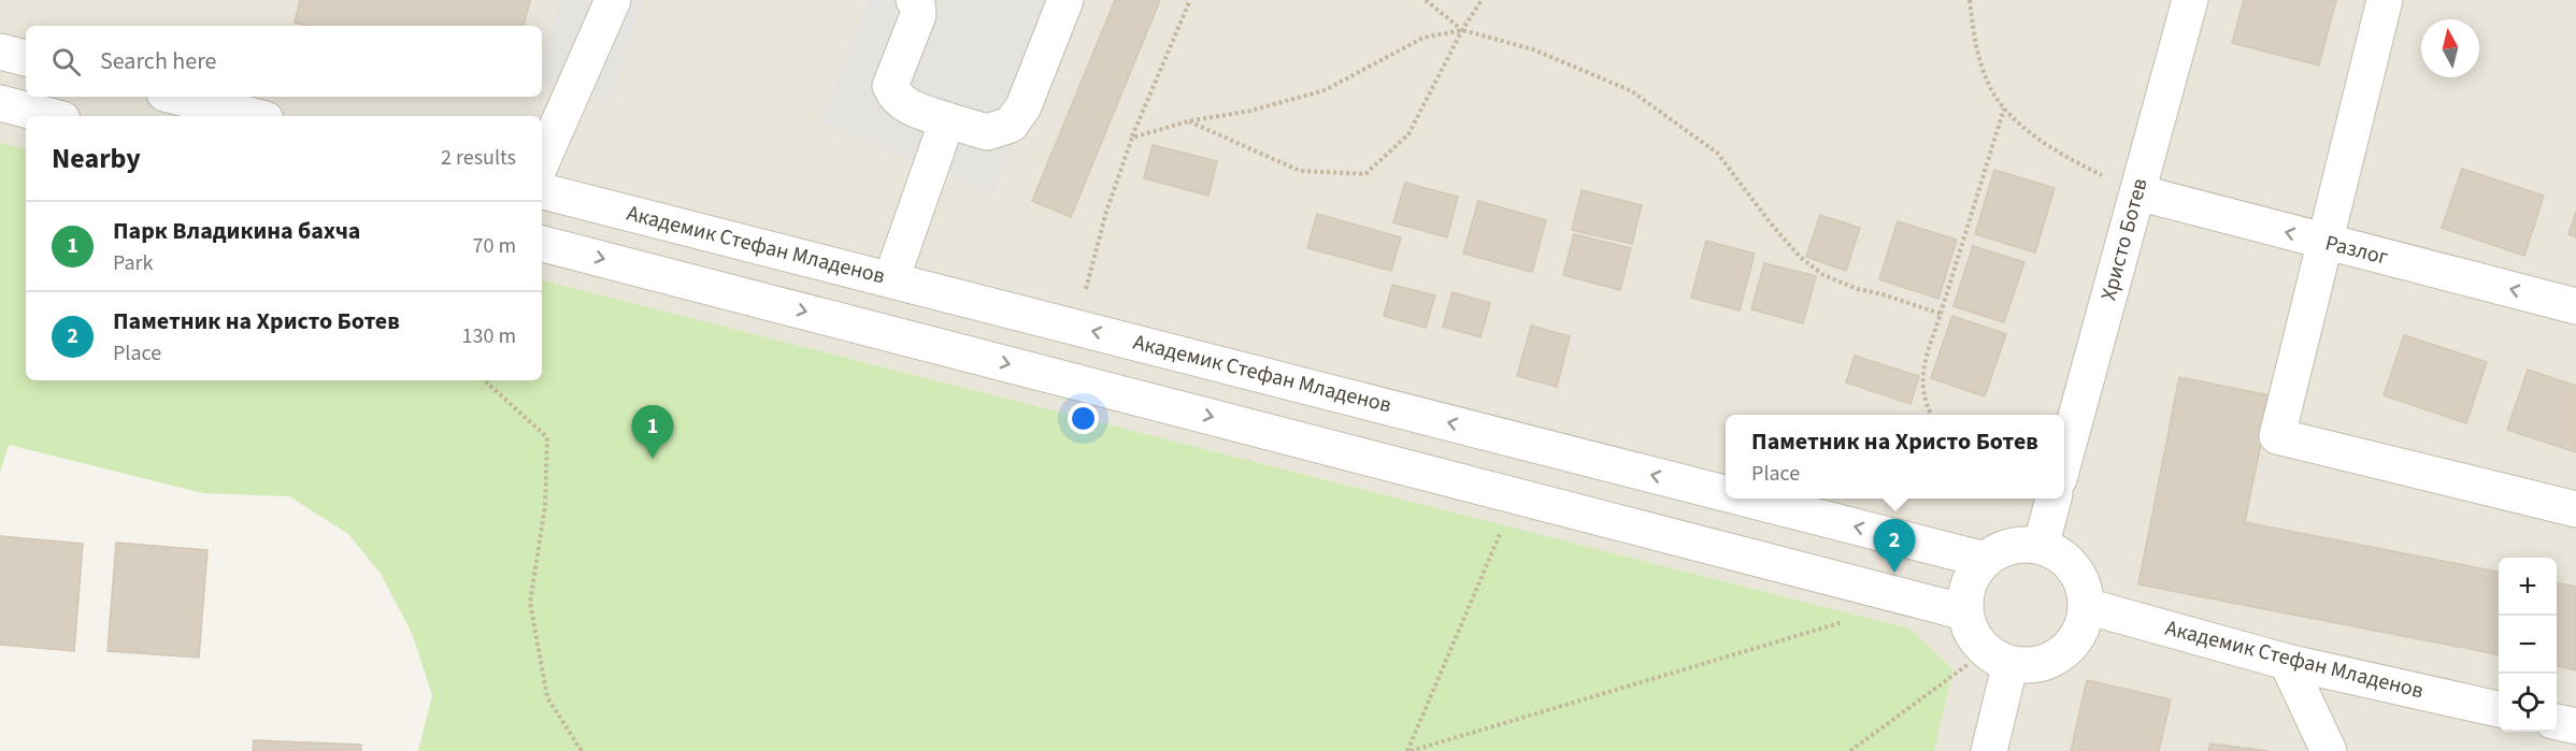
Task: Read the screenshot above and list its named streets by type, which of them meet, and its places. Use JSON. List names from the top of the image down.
{
  "streets": {
    "street": ["Христо Ботев", "Академик Стефан Младенов", "Разлог"]
  },
  "crossings": [
    ["Христо Ботев", "Разлог"]
  ],
  "one_way": ["Разлог"],
  "north": "top",
  "page": {
    "search": "Search here",
    "heading": ["Nearby", "2 results"],
    "list": [
      {
        "mark": "1",
        "name": "Парк Владикина бахча",
        "note": "Park",
        "value": "70 m"
      },
      {
        "mark": "2",
        "name": "Паметник на Христо Ботев",
        "note": "Place",
        "value": "130 m"
      }
    ],
    "pins": ["1", "2"],
    "popup": ["Паметник на Христо Ботев", "Place"],
    "map_buttons": ["+", "−"]
  }
}
